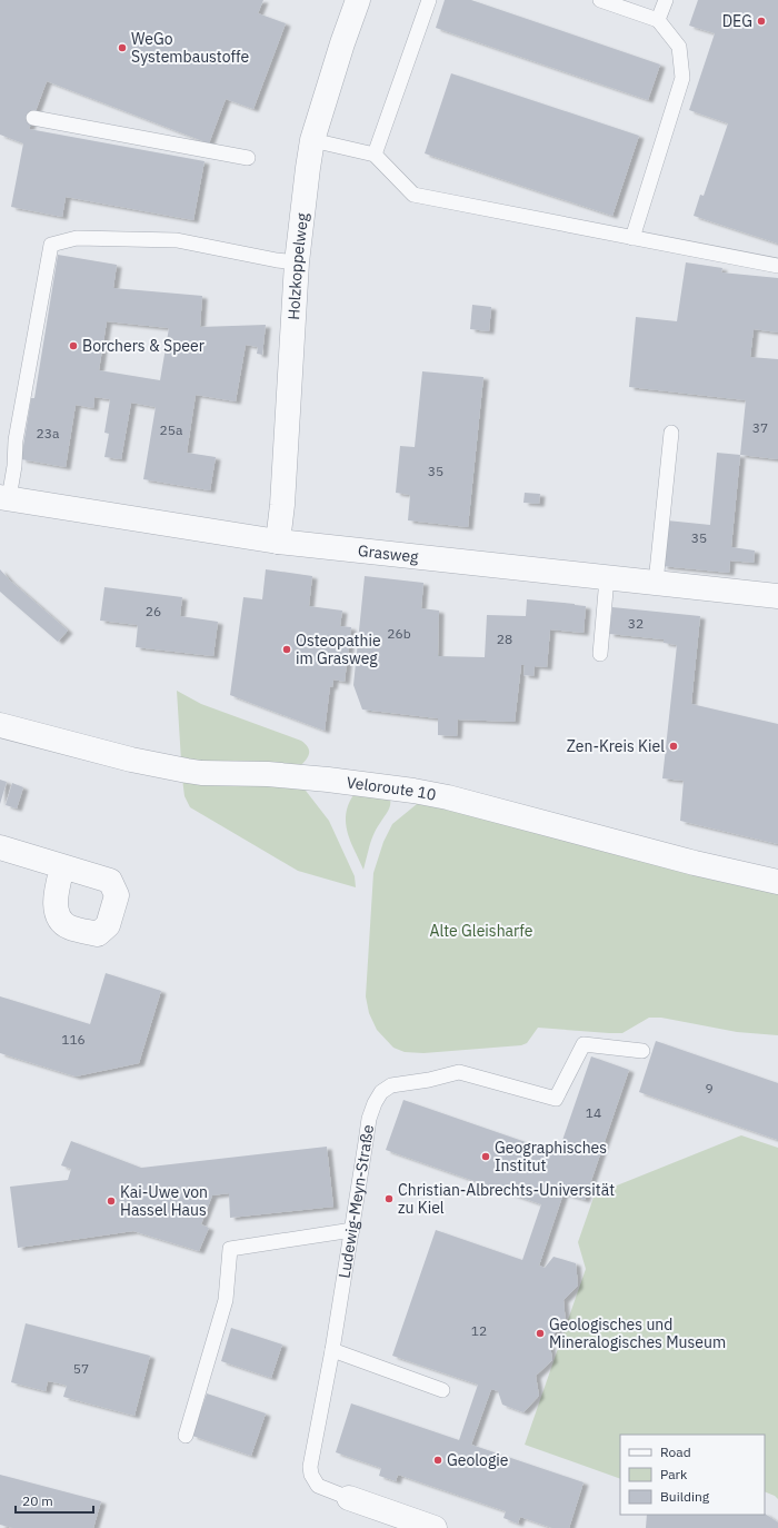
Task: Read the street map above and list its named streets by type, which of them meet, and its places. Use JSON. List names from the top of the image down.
{
  "streets": {
    "street": [
      "Holzkoppelweg",
      "Grasweg",
      "Veloroute 10",
      "Ludewig-Meyn-Straße"
    ]
  },
  "crossings": [
    ["Holzkoppelweg", "Grasweg"]
  ],
  "parks": ["Alte Gleisharfe"],
  "places": [
    "DEG",
    "WeGo Systembaustoffe",
    "Borchers & Speer",
    "Osteopathie im Grasweg",
    "Zen-Kreis Kiel",
    "Geographisches Institut",
    "Christian-Albrechts-Universität zu Kiel",
    "Kai-Uwe von Hassel Haus",
    "Geologisches und Mineralogisches Museum",
    "Geologie"
  ],
  "house_numbers": [
    "37",
    "25a",
    "23a",
    "35",
    "35",
    "26",
    "32",
    "26b",
    "28",
    "116",
    "9",
    "14",
    "12",
    "57"
  ],
  "legend": ["Road", "Park", "Building"],
  "scale_bar": "20 m"
}
